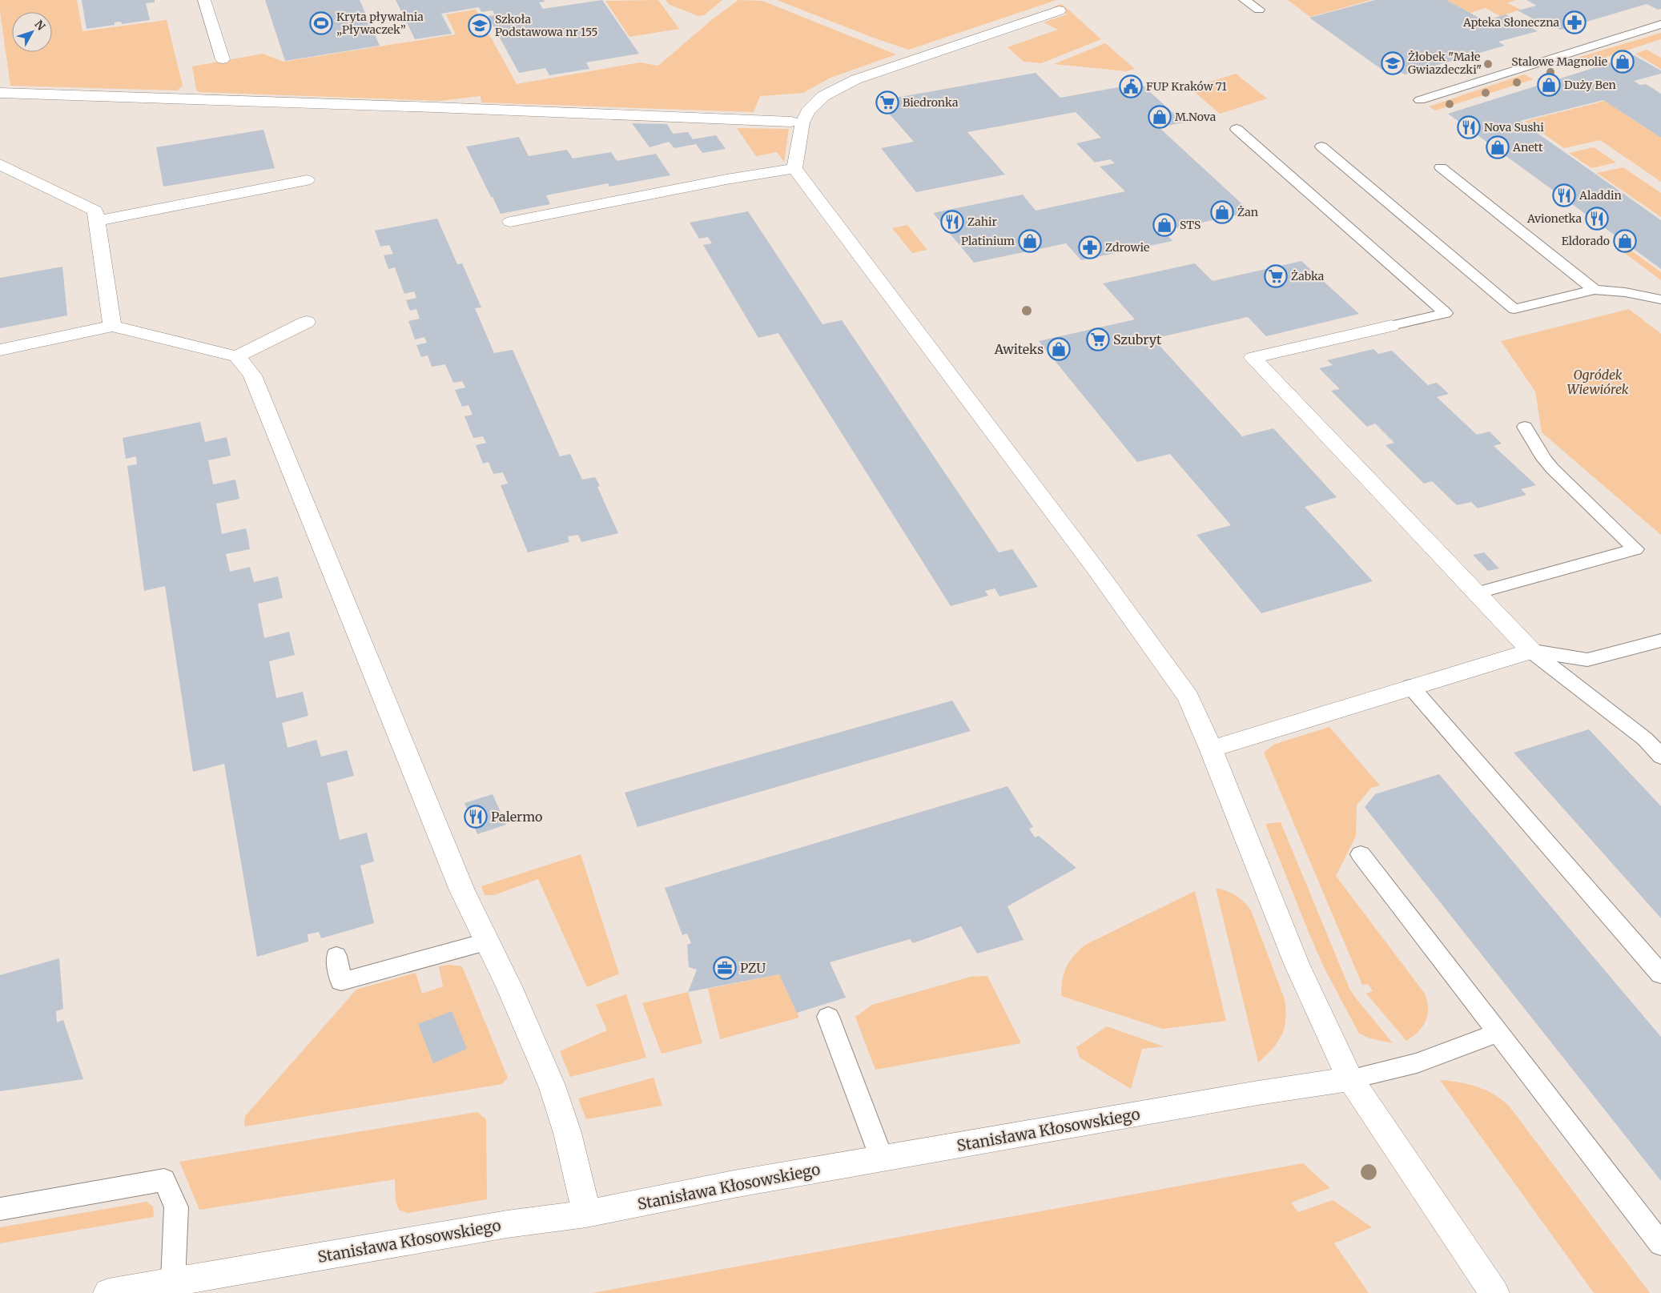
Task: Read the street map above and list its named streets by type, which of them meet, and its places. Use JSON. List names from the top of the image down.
{
  "streets": {
    "street": ["Stanisława Kłosowskiego"]
  },
  "parks": ["Ogródek Wiewiórek"],
  "places": {
    "pharmacy": ["Apteka Słoneczna", "Zdrowie"],
    "sports": ["Kryta pływalnia „Pływaczek”"],
    "school or university": ["Szkoła Podstawowa nr 155", "Żłobek \"Małe Gwiazdeczki\""],
    "shop": [
      "Stalowe Magnolie",
      "Duży Ben",
      "M.Nova",
      "Anett",
      "Żan",
      "STS",
      "Platinium",
      "Eldorado",
      "Awiteks"
    ],
    "public building": ["FUP Kraków 71"],
    "supermarket": ["Biedronka", "Żabka", "Szubryt"],
    "restaurant": [
      "Nova Sushi",
      "Aladdin",
      "Avionetka",
      "Zahir",
      "Palermo"
    ],
    "office": ["PZU"]
  },
  "north": "top right"
}
